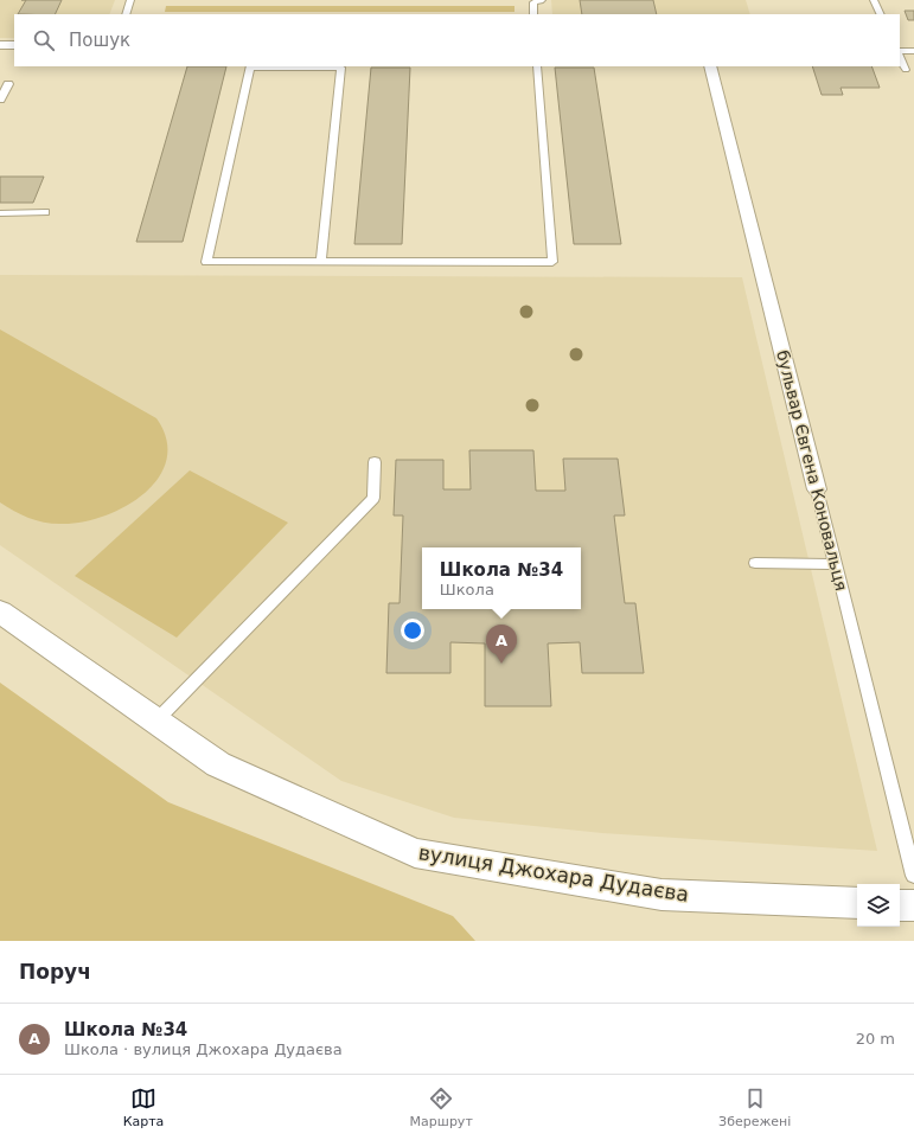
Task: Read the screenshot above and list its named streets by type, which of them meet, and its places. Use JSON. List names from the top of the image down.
{
  "streets": {
    "street": ["бульвар Євгена Коновальця", "вулиця Джохара Дудаєва"]
  },
  "page": {
    "search": "Пошук",
    "popup": ["Школа №34", "Школа"],
    "pins": "A",
    "heading": "Поруч",
    "list": [
      {
        "mark": "A",
        "name": "Школа №34",
        "note": "Школа · вулиця Джохара Дудаєва",
        "value": "20 m"
      }
    ],
    "nav": ["Карта", "Маршрут", "Збережені"]
  }
}
